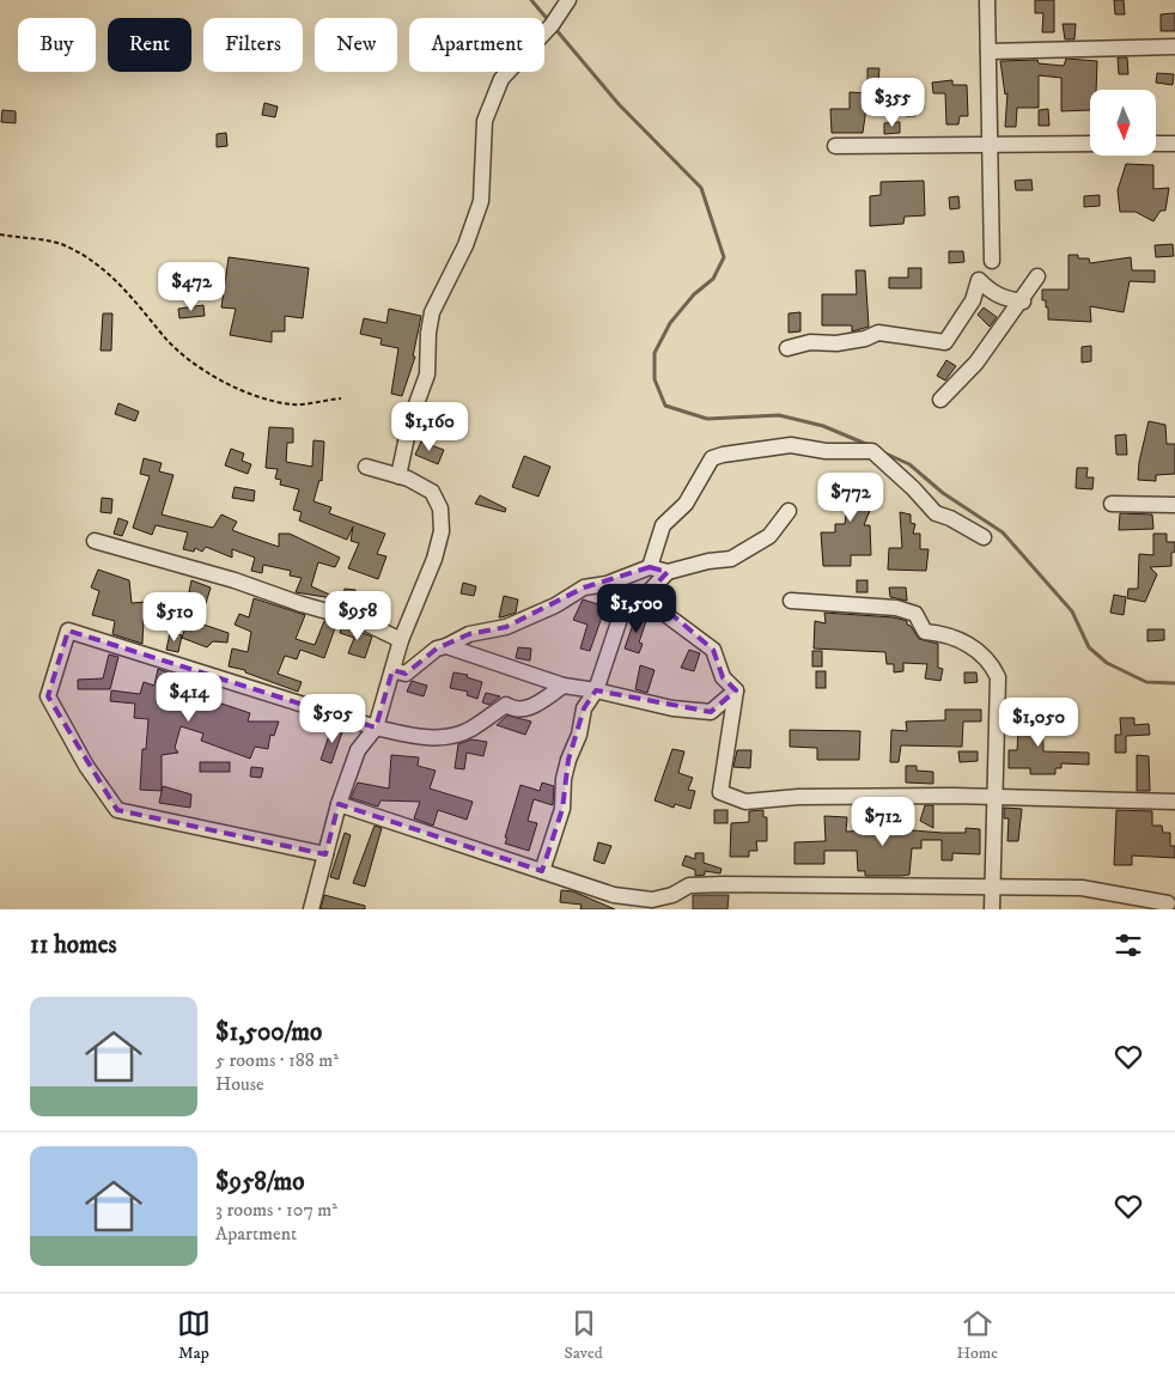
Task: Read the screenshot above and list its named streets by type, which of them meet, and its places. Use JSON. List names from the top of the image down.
{
  "north": "bottom",
  "page": {
    "chip": [
      "Buy",
      "Rent",
      "Filters",
      "New",
      "Apartment"
    ],
    "price": [
      "$355",
      "$472",
      "$1,160",
      "$772",
      "$1,500",
      "$958",
      "$510",
      "$414",
      "$505",
      "$1,050",
      "$712"
    ],
    "heading": "11 homes",
    "list": [
      {
        "name": "$1,500/mo",
        "note": "5 rooms · 188 m² · House"
      },
      {
        "name": "$958/mo",
        "note": "3 rooms · 107 m² · Apartment"
      }
    ],
    "tabs": ["Map", "Saved", "Home"]
  }
}
